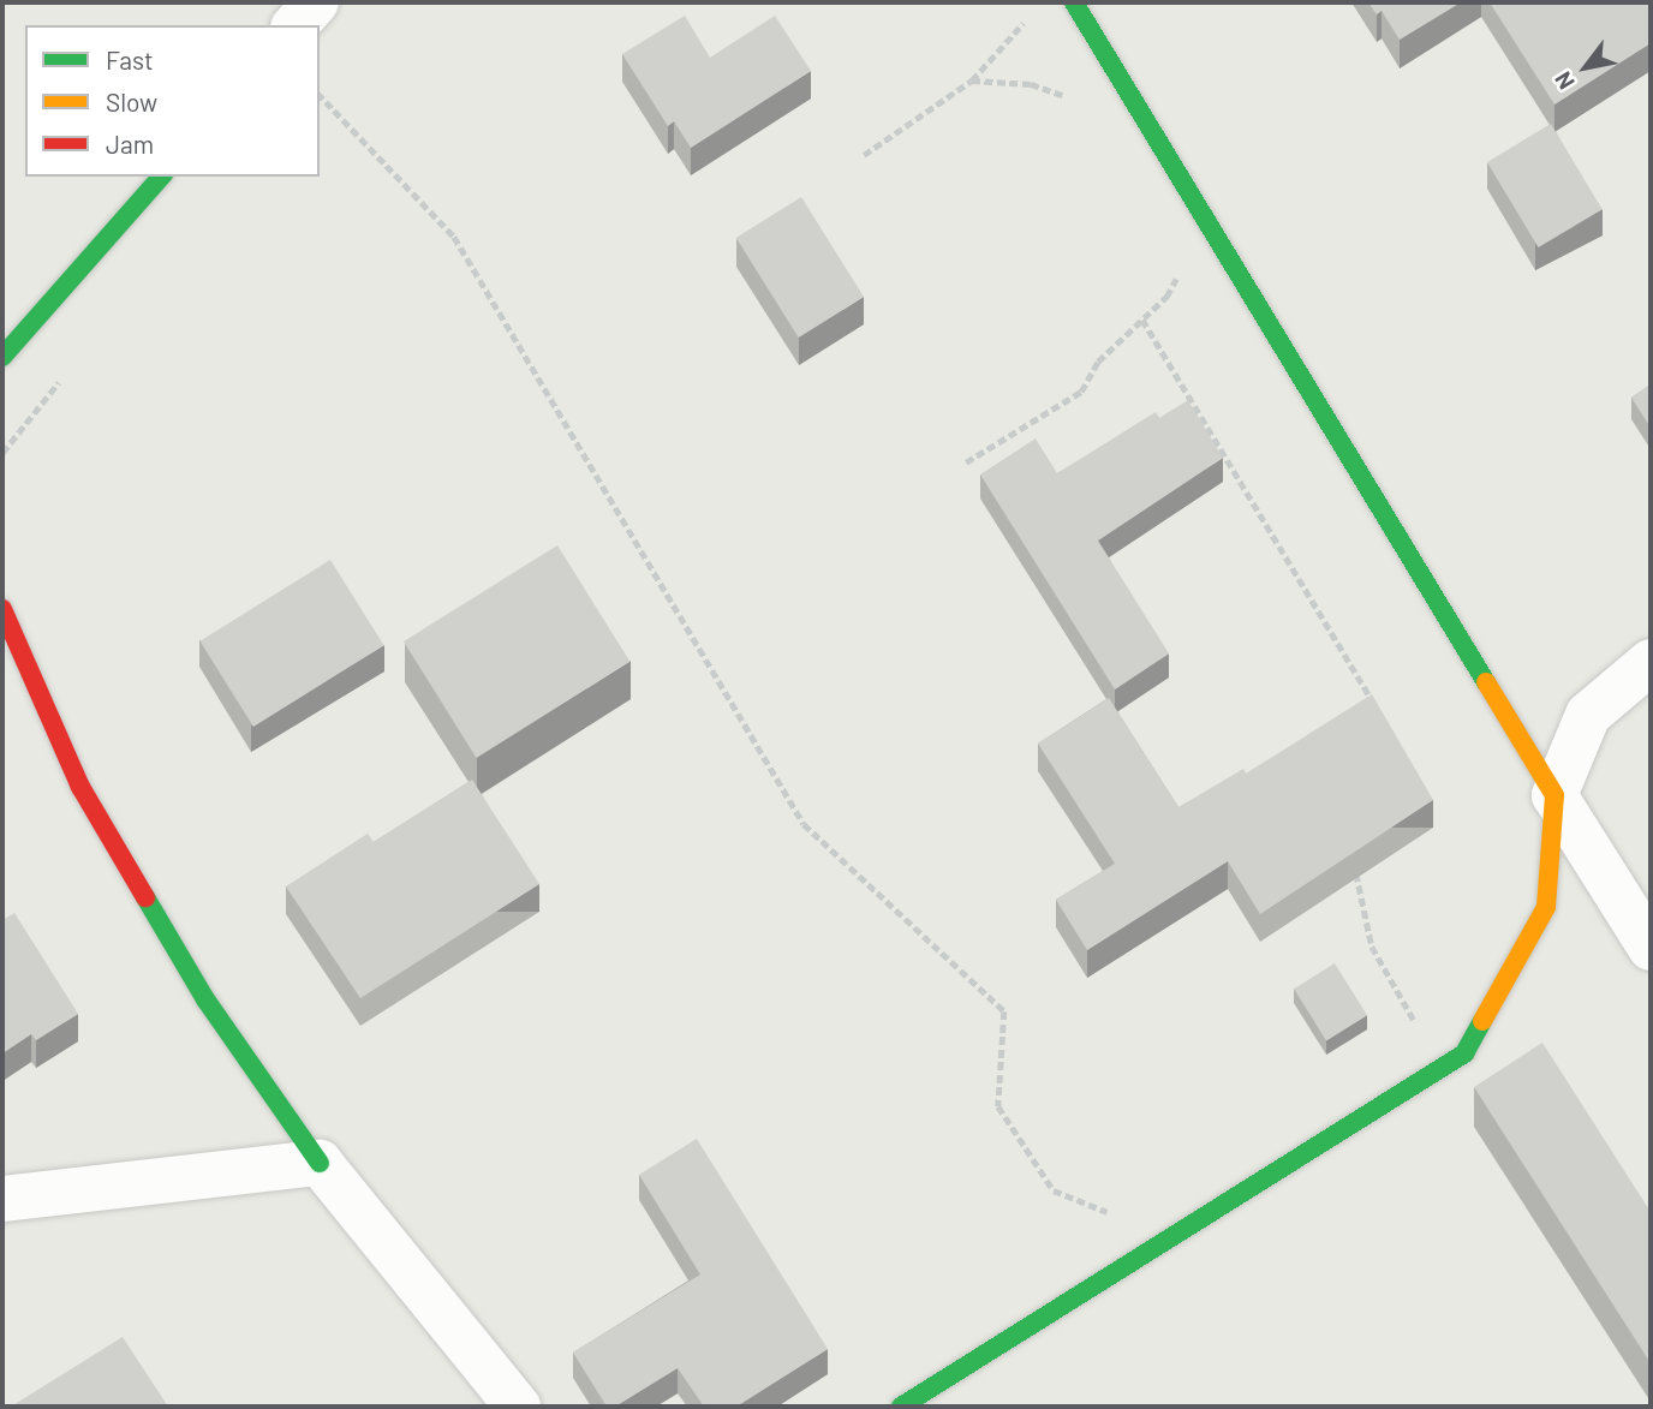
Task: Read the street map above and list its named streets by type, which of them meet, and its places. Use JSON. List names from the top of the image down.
{
  "legend": ["Fast", "Slow", "Jam"],
  "north": "bottom left"
}
